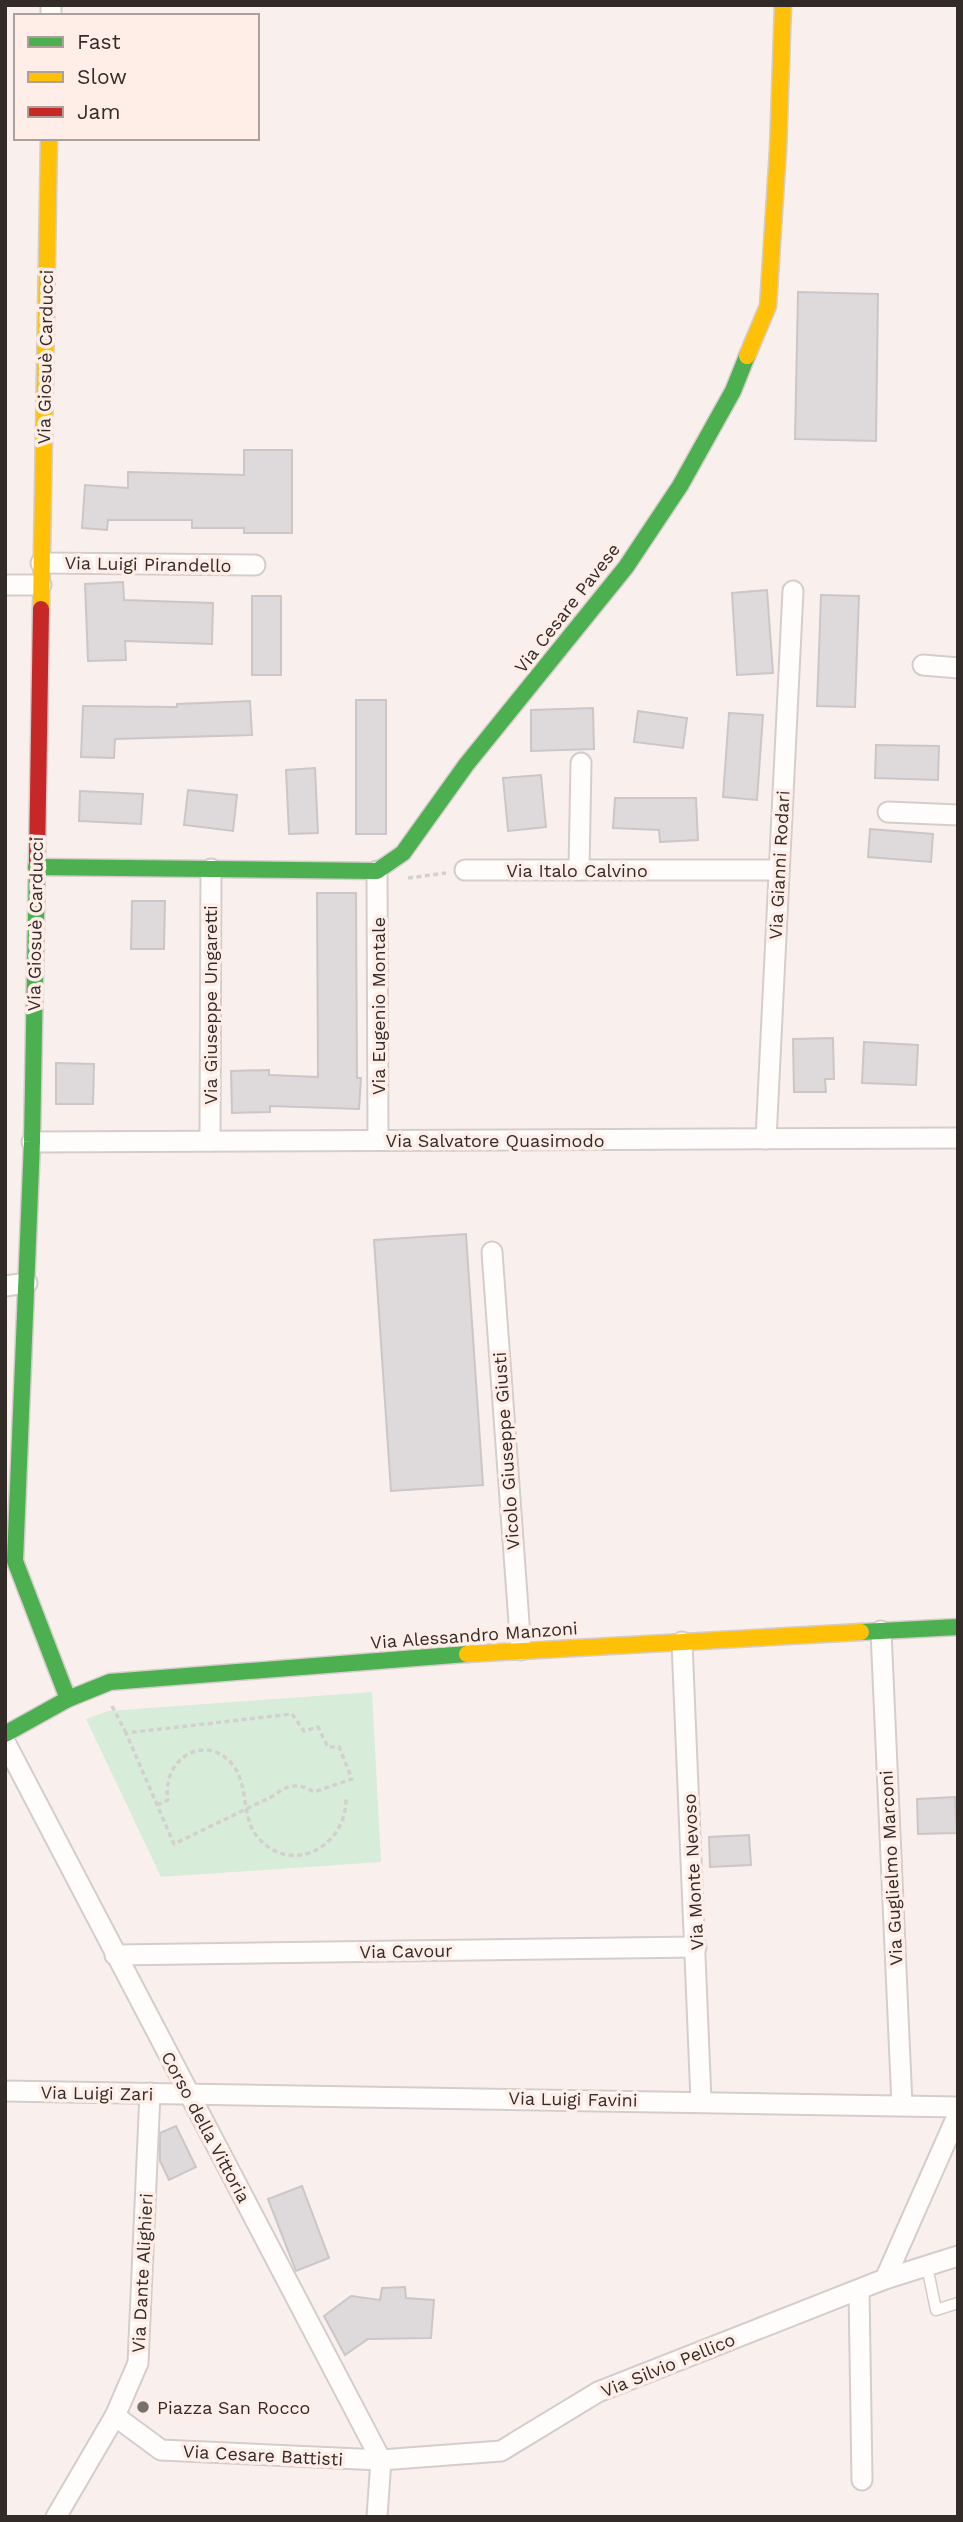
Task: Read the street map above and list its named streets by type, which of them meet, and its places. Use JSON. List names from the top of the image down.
{
  "streets": {
    "street": [
      "Via Giosuè Carducci",
      "Via Luigi Pirandello",
      "Via Cesare Pavese",
      "Via Gianni Rodari",
      "Via Italo Calvino",
      "Via Giuseppe Ungaretti",
      "Via Eugenio Montale",
      "Via Salvatore Quasimodo",
      "Vicolo Giuseppe Giusti",
      "Via Alessandro Manzoni",
      "Via Guglielmo Marconi",
      "Via Monte Nevoso",
      "Via Cavour",
      "Via Luigi Zari",
      "Via Luigi Favini",
      "Corso della Vittoria",
      "Via Dante Alighieri",
      "Via Silvio Pellico",
      "Via Cesare Battisti"
    ]
  },
  "crossings": [
    ["Via Giosuè Carducci", "Via Luigi Pirandello"],
    ["Via Giosuè Carducci", "Via Salvatore Quasimodo"],
    ["Via Giosuè Carducci", "Via Alessandro Manzoni"],
    ["Via Cesare Pavese", "Via Eugenio Montale"],
    ["Via Gianni Rodari", "Via Italo Calvino"],
    ["Via Gianni Rodari", "Via Salvatore Quasimodo"],
    ["Via Giuseppe Ungaretti", "Via Salvatore Quasimodo"],
    ["Via Eugenio Montale", "Via Salvatore Quasimodo"],
    ["Vicolo Giuseppe Giusti", "Via Alessandro Manzoni"],
    ["Via Alessandro Manzoni", "Via Guglielmo Marconi"],
    ["Via Alessandro Manzoni", "Via Monte Nevoso"],
    ["Via Guglielmo Marconi", "Via Luigi Favini"],
    ["Via Monte Nevoso", "Via Cavour"],
    ["Via Monte Nevoso", "Via Luigi Favini"],
    ["Via Cavour", "Corso della Vittoria"],
    ["Via Luigi Zari", "Via Luigi Favini"],
    ["Via Luigi Zari", "Corso della Vittoria"],
    ["Via Luigi Zari", "Via Dante Alighieri"],
    ["Via Luigi Favini", "Corso della Vittoria"],
    ["Corso della Vittoria", "Via Silvio Pellico"],
    ["Corso della Vittoria", "Via Cesare Battisti"],
    ["Via Dante Alighieri", "Via Cesare Battisti"],
    ["Via Silvio Pellico", "Via Cesare Battisti"]
  ],
  "places": ["Piazza San Rocco"],
  "legend": ["Fast", "Slow", "Jam"]
}
